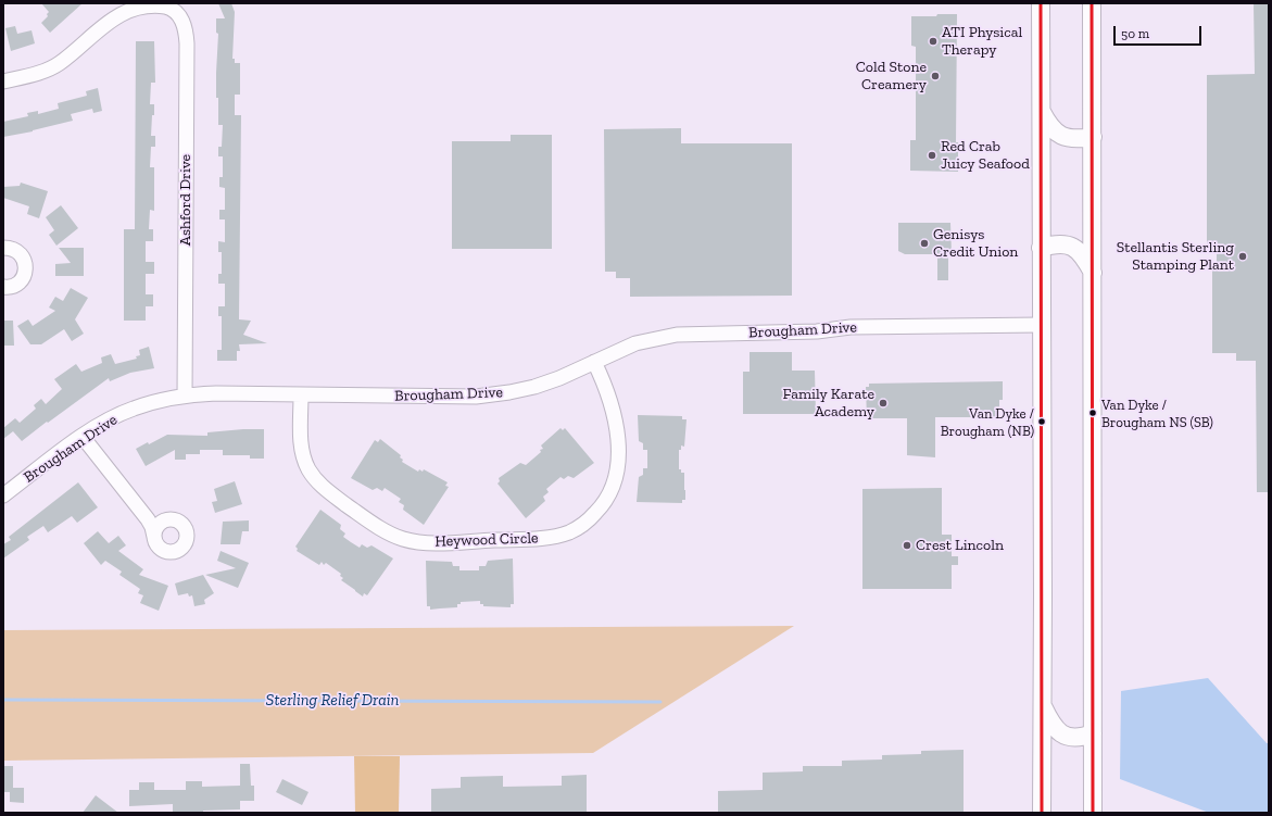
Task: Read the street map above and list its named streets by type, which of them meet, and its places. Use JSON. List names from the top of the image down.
{
  "streets": {
    "street": ["Ashford Drive", "Brougham Drive", "Heywood Circle"]
  },
  "crossings": [
    ["Ashford Drive", "Brougham Drive"],
    ["Brougham Drive", "Heywood Circle"]
  ],
  "water": ["Sterling Relief Drain"],
  "places": [
    "ATI Physical Therapy",
    "Cold Stone Creamery",
    "Red Crab Juicy Seafood",
    "Genisys Credit Union",
    "Stellantis Sterling Stamping Plant",
    "Family Karate Academy",
    "Van Dyke / Brougham NS (SB)",
    "Van Dyke / Brougham (NB)",
    "Crest Lincoln"
  ],
  "scale_bar": "50 m"
}
